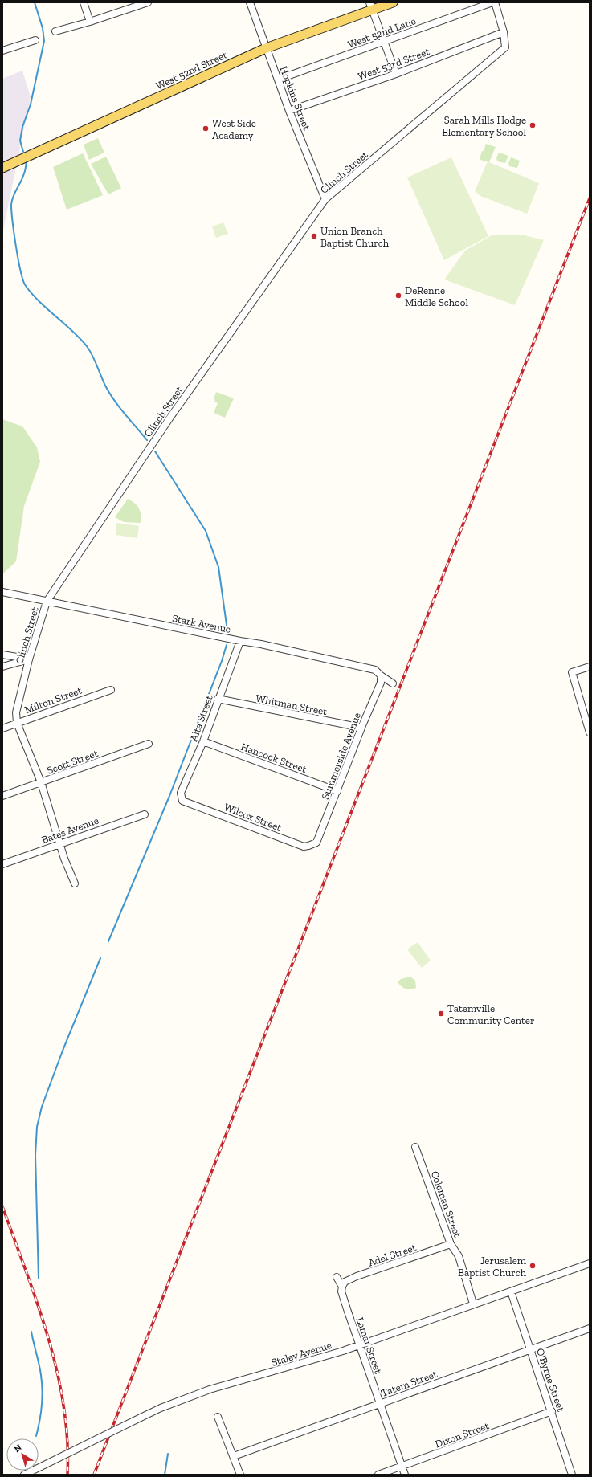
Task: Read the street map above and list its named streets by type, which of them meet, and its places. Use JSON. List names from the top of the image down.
{
  "streets": {
    "main road": ["West 52nd Street"],
    "street": [
      "West 52nd Lane",
      "West 53rd Street",
      "Hopkins Street",
      "Clinch Street",
      "Stark Avenue",
      "Milton Street",
      "Whitman Street",
      "Alta Street",
      "Summerside Avenue",
      "Hancock Street",
      "Scott Street",
      "Wilcox Street",
      "Bates Avenue",
      "Coleman Street",
      "Adel Street",
      "Lamar Street",
      "Staley Avenue",
      "O'Byrne Street",
      "Tatem Street",
      "Dixon Street"
    ]
  },
  "crossings": [
    ["West 52nd Lane", "Hopkins Street"],
    ["West 53rd Street", "Hopkins Street"],
    ["West 53rd Street", "Clinch Street"],
    ["West 52nd Street", "Hopkins Street"],
    ["Hopkins Street", "Clinch Street"],
    ["Clinch Street", "Stark Avenue"],
    ["Clinch Street", "Milton Street"],
    ["Clinch Street", "Scott Street"],
    ["Clinch Street", "Bates Avenue"],
    ["Stark Avenue", "Alta Street"],
    ["Stark Avenue", "Summerside Avenue"],
    ["Whitman Street", "Alta Street"],
    ["Whitman Street", "Summerside Avenue"],
    ["Alta Street", "Hancock Street"],
    ["Alta Street", "Wilcox Street"],
    ["Summerside Avenue", "Hancock Street"],
    ["Summerside Avenue", "Wilcox Street"],
    ["Coleman Street", "Adel Street"],
    ["Coleman Street", "Staley Avenue"],
    ["Adel Street", "Lamar Street"],
    ["Lamar Street", "Staley Avenue"],
    ["Lamar Street", "Tatem Street"],
    ["Lamar Street", "Dixon Street"],
    ["Staley Avenue", "O'Byrne Street"],
    ["O'Byrne Street", "Tatem Street"],
    ["O'Byrne Street", "Dixon Street"]
  ],
  "places": [
    "Sarah Mills Hodge Elementary School",
    "West Side Academy",
    "Union Branch Baptist Church",
    "DeRenne Middle School",
    "Tatemville Community Center",
    "Jerusalem Baptist Church"
  ],
  "north": "top left"
}
